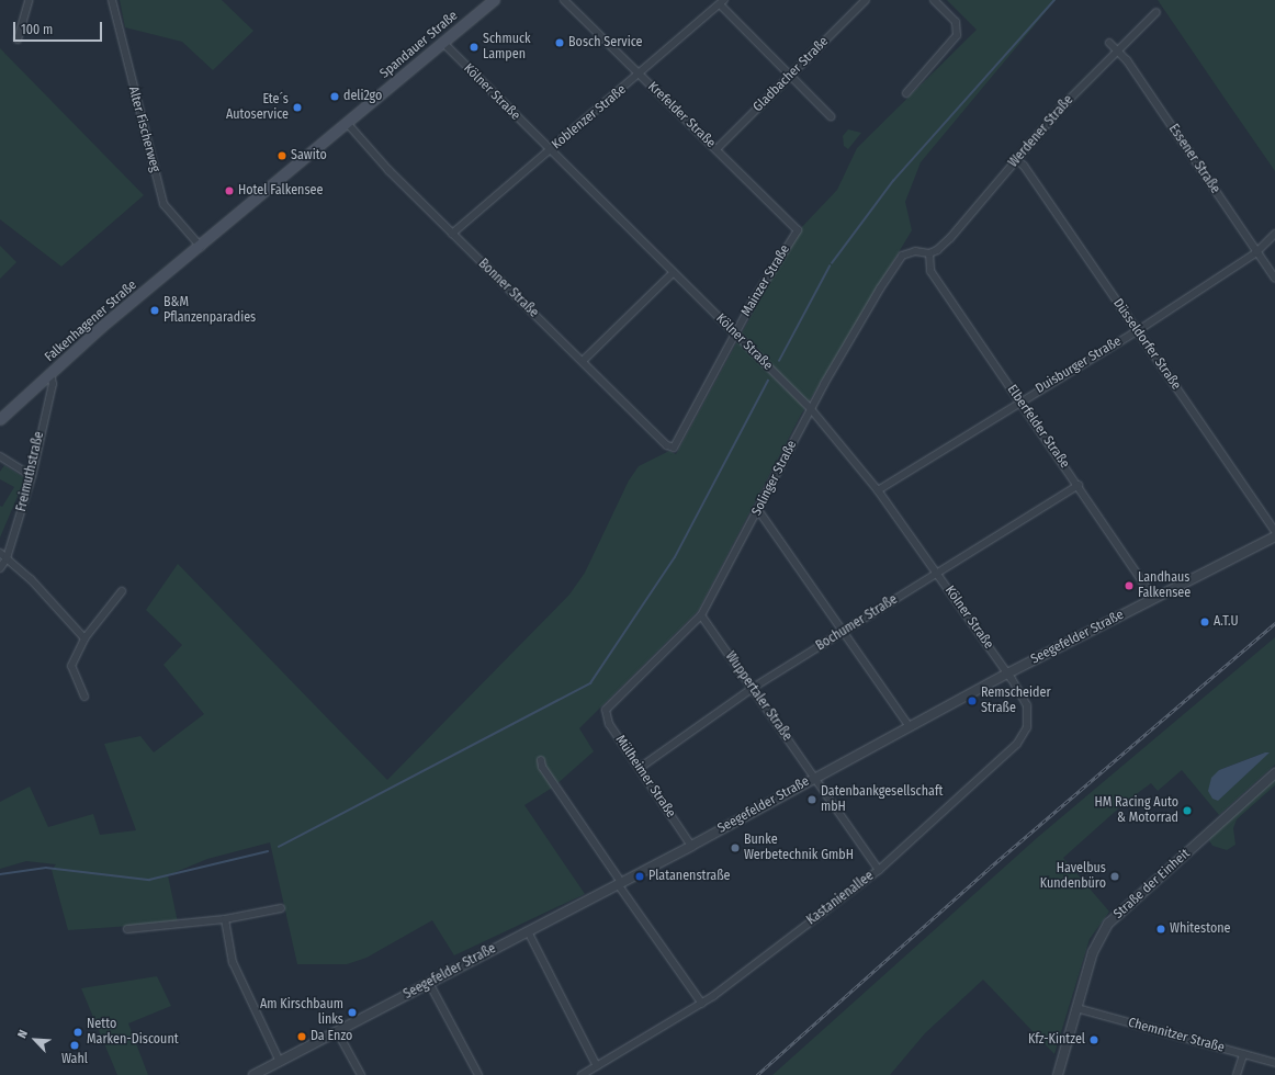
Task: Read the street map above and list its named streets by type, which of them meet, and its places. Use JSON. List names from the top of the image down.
{
  "streets": {
    "main road": ["Spandauer Straße", "Falkenhagener Straße"],
    "street": [
      "Gladbacher Straße",
      "Kölner Straße",
      "Krefelder Straße",
      "Koblenzer Straße",
      "Alter Fischerweg",
      "Werdener Straße",
      "Essener Straße",
      "Mainzer Straße",
      "Bonner Straße",
      "Düsseldorfer Straße",
      "Duisburger Straße",
      "Elberfelder Straße",
      "Freimuthstraße",
      "Solinger Straße",
      "Bochumer Straße",
      "Seegefelder Straße",
      "Wuppertaler Straße",
      "Mülheimer Straße",
      "Straße der Einheit",
      "Kastanienallee",
      "Chemnitzer Straße"
    ]
  },
  "crossings": [
    ["Spandauer Straße", "Kölner Straße"],
    ["Spandauer Straße", "Alter Fischerweg"],
    ["Spandauer Straße", "Bonner Straße"],
    ["Spandauer Straße", "Falkenhagener Straße"],
    ["Gladbacher Straße", "Krefelder Straße"],
    ["Kölner Straße", "Koblenzer Straße"],
    ["Kölner Straße", "Mainzer Straße"],
    ["Kölner Straße", "Duisburger Straße"],
    ["Kölner Straße", "Solinger Straße"],
    ["Kölner Straße", "Bochumer Straße"],
    ["Kölner Straße", "Seegefelder Straße"],
    ["Kölner Straße", "Kastanienallee"],
    ["Krefelder Straße", "Koblenzer Straße"],
    ["Krefelder Straße", "Mainzer Straße"],
    ["Koblenzer Straße", "Bonner Straße"],
    ["Alter Fischerweg", "Falkenhagener Straße"],
    ["Werdener Straße", "Essener Straße"],
    ["Werdener Straße", "Düsseldorfer Straße"],
    ["Werdener Straße", "Elberfelder Straße"],
    ["Werdener Straße", "Solinger Straße"],
    ["Essener Straße", "Duisburger Straße"],
    ["Mainzer Straße", "Bonner Straße"],
    ["Falkenhagener Straße", "Freimuthstraße"],
    ["Düsseldorfer Straße", "Duisburger Straße"],
    ["Duisburger Straße", "Elberfelder Straße"],
    ["Elberfelder Straße", "Solinger Straße"],
    ["Elberfelder Straße", "Bochumer Straße"],
    ["Elberfelder Straße", "Seegefelder Straße"],
    ["Solinger Straße", "Wuppertaler Straße"],
    ["Solinger Straße", "Mülheimer Straße"],
    ["Bochumer Straße", "Wuppertaler Straße"],
    ["Bochumer Straße", "Mülheimer Straße"],
    ["Seegefelder Straße", "Wuppertaler Straße"],
    ["Seegefelder Straße", "Mülheimer Straße"],
    ["Seegefelder Straße", "Kastanienallee"],
    ["Wuppertaler Straße", "Kastanienallee"],
    ["Straße der Einheit", "Chemnitzer Straße"]
  ],
  "places": [
    "Bosch Service",
    "Schmuck Lampen",
    "deli2go",
    "Ete´s Autoservice",
    "Sawito",
    "Hotel Falkensee",
    "B&M Pflanzenparadies",
    "Landhaus Falkensee",
    "A.T.U",
    "Remscheider Straße",
    "Datenbankgesellschaft mbH",
    "HM Racing Auto & Motorrad",
    "Bunke Werbetechnik GmbH",
    "Platanenstraße",
    "Havelbus Kundenbüro",
    "Whitestone",
    "Am Kirschbaum links",
    "Netto Marken-Discount",
    "Da Enzo",
    "Kfz-Kintzel",
    "Wahl"
  ],
  "scale_bar": "100 m",
  "north": "top left"
}
